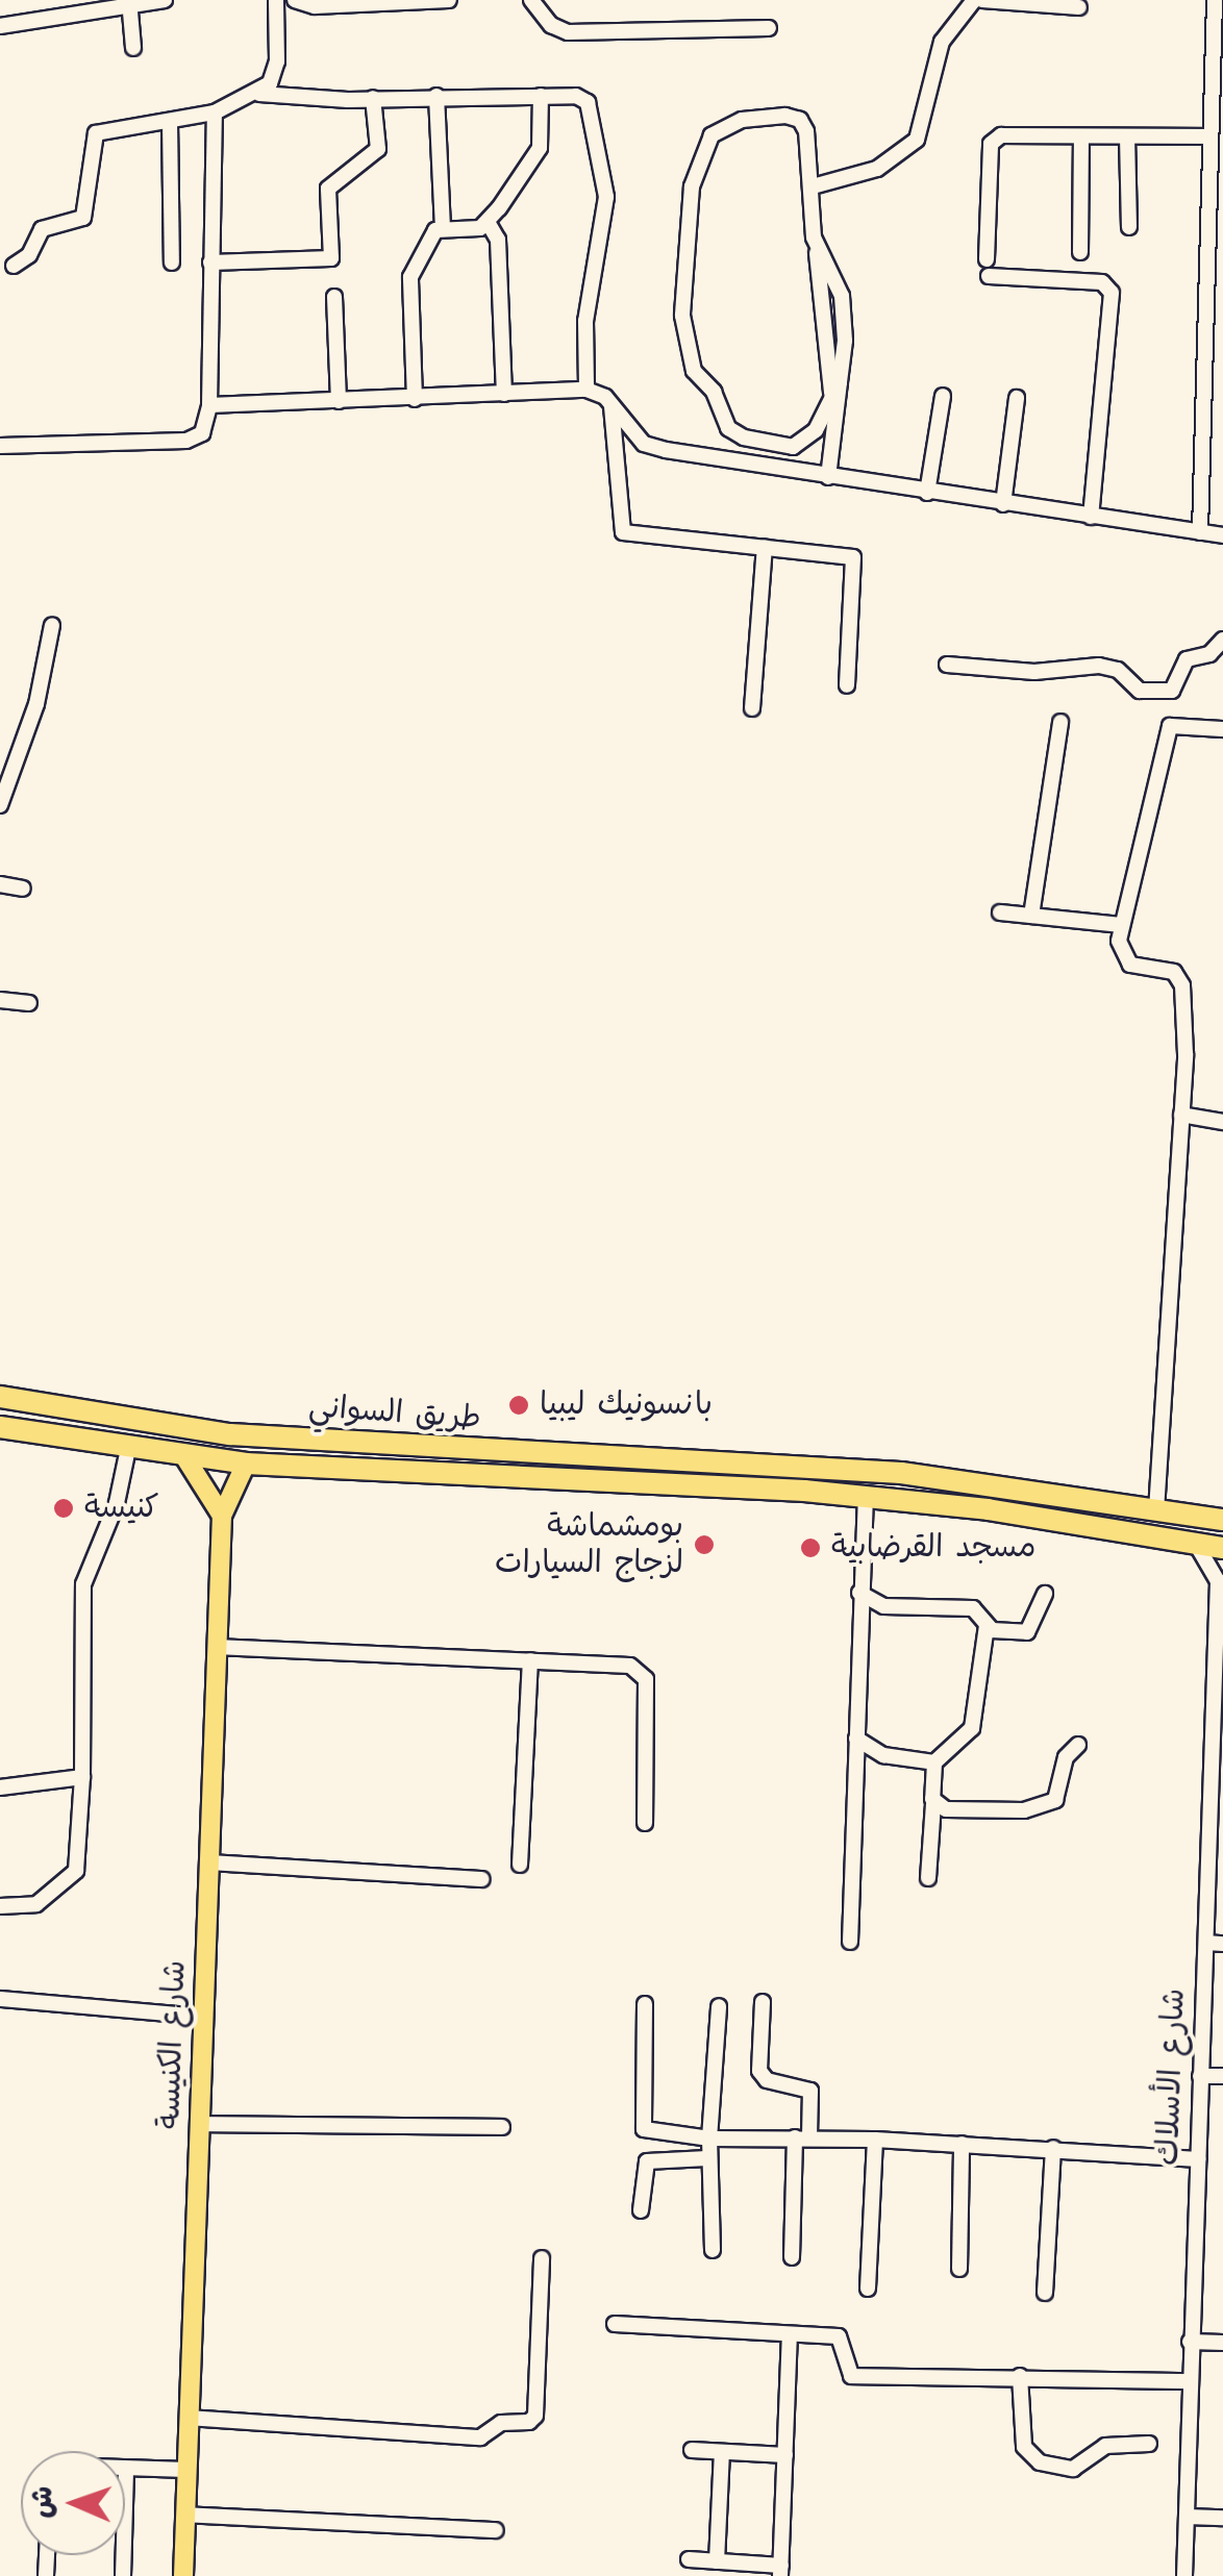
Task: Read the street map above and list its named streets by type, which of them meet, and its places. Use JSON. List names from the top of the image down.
{
  "streets": {
    "highway": ["طريق السواني"],
    "main road": ["شارع الكنيسة"],
    "street": ["شارع الأسلاك"]
  },
  "crossings": [
    ["طريق السواني", "شارع الكنيسة"],
    ["طريق السواني", "شارع الأسلاك"]
  ],
  "places": [
    "بانسونيك ليبيا",
    "كنيسة",
    "بومشماشة لزجاج السيارات",
    "مسجد القرضابية"
  ],
  "north": "left"
}
